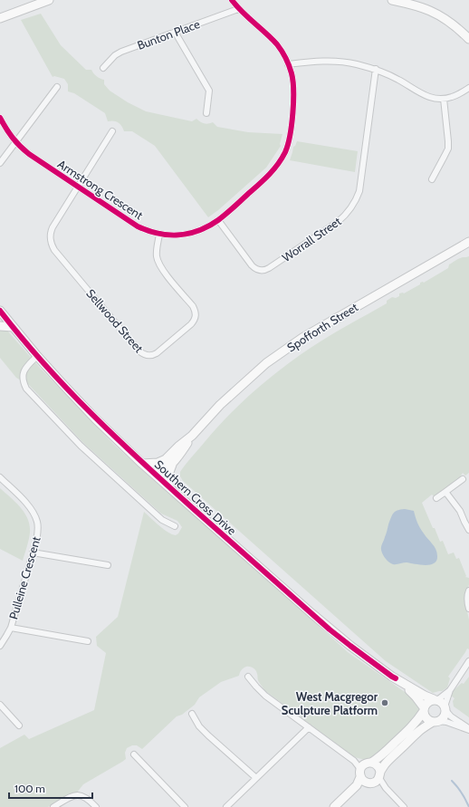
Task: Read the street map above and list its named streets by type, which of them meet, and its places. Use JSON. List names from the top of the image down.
{
  "streets": {
    "street": [
      "Bunton Place",
      "Armstrong Crescent",
      "Worrall Street",
      "Sellwood Street",
      "Spofforth Street",
      "Southern Cross Drive",
      "Pulleine Crescent"
    ]
  },
  "crossings": [
    ["Bunton Place", "Armstrong Crescent"],
    ["Armstrong Crescent", "Worrall Street"],
    ["Armstrong Crescent", "Sellwood Street"],
    ["Spofforth Street", "Southern Cross Drive"]
  ],
  "places": ["West Macgregor Sculpture Platform"],
  "scale_bar": "100 m"
}
